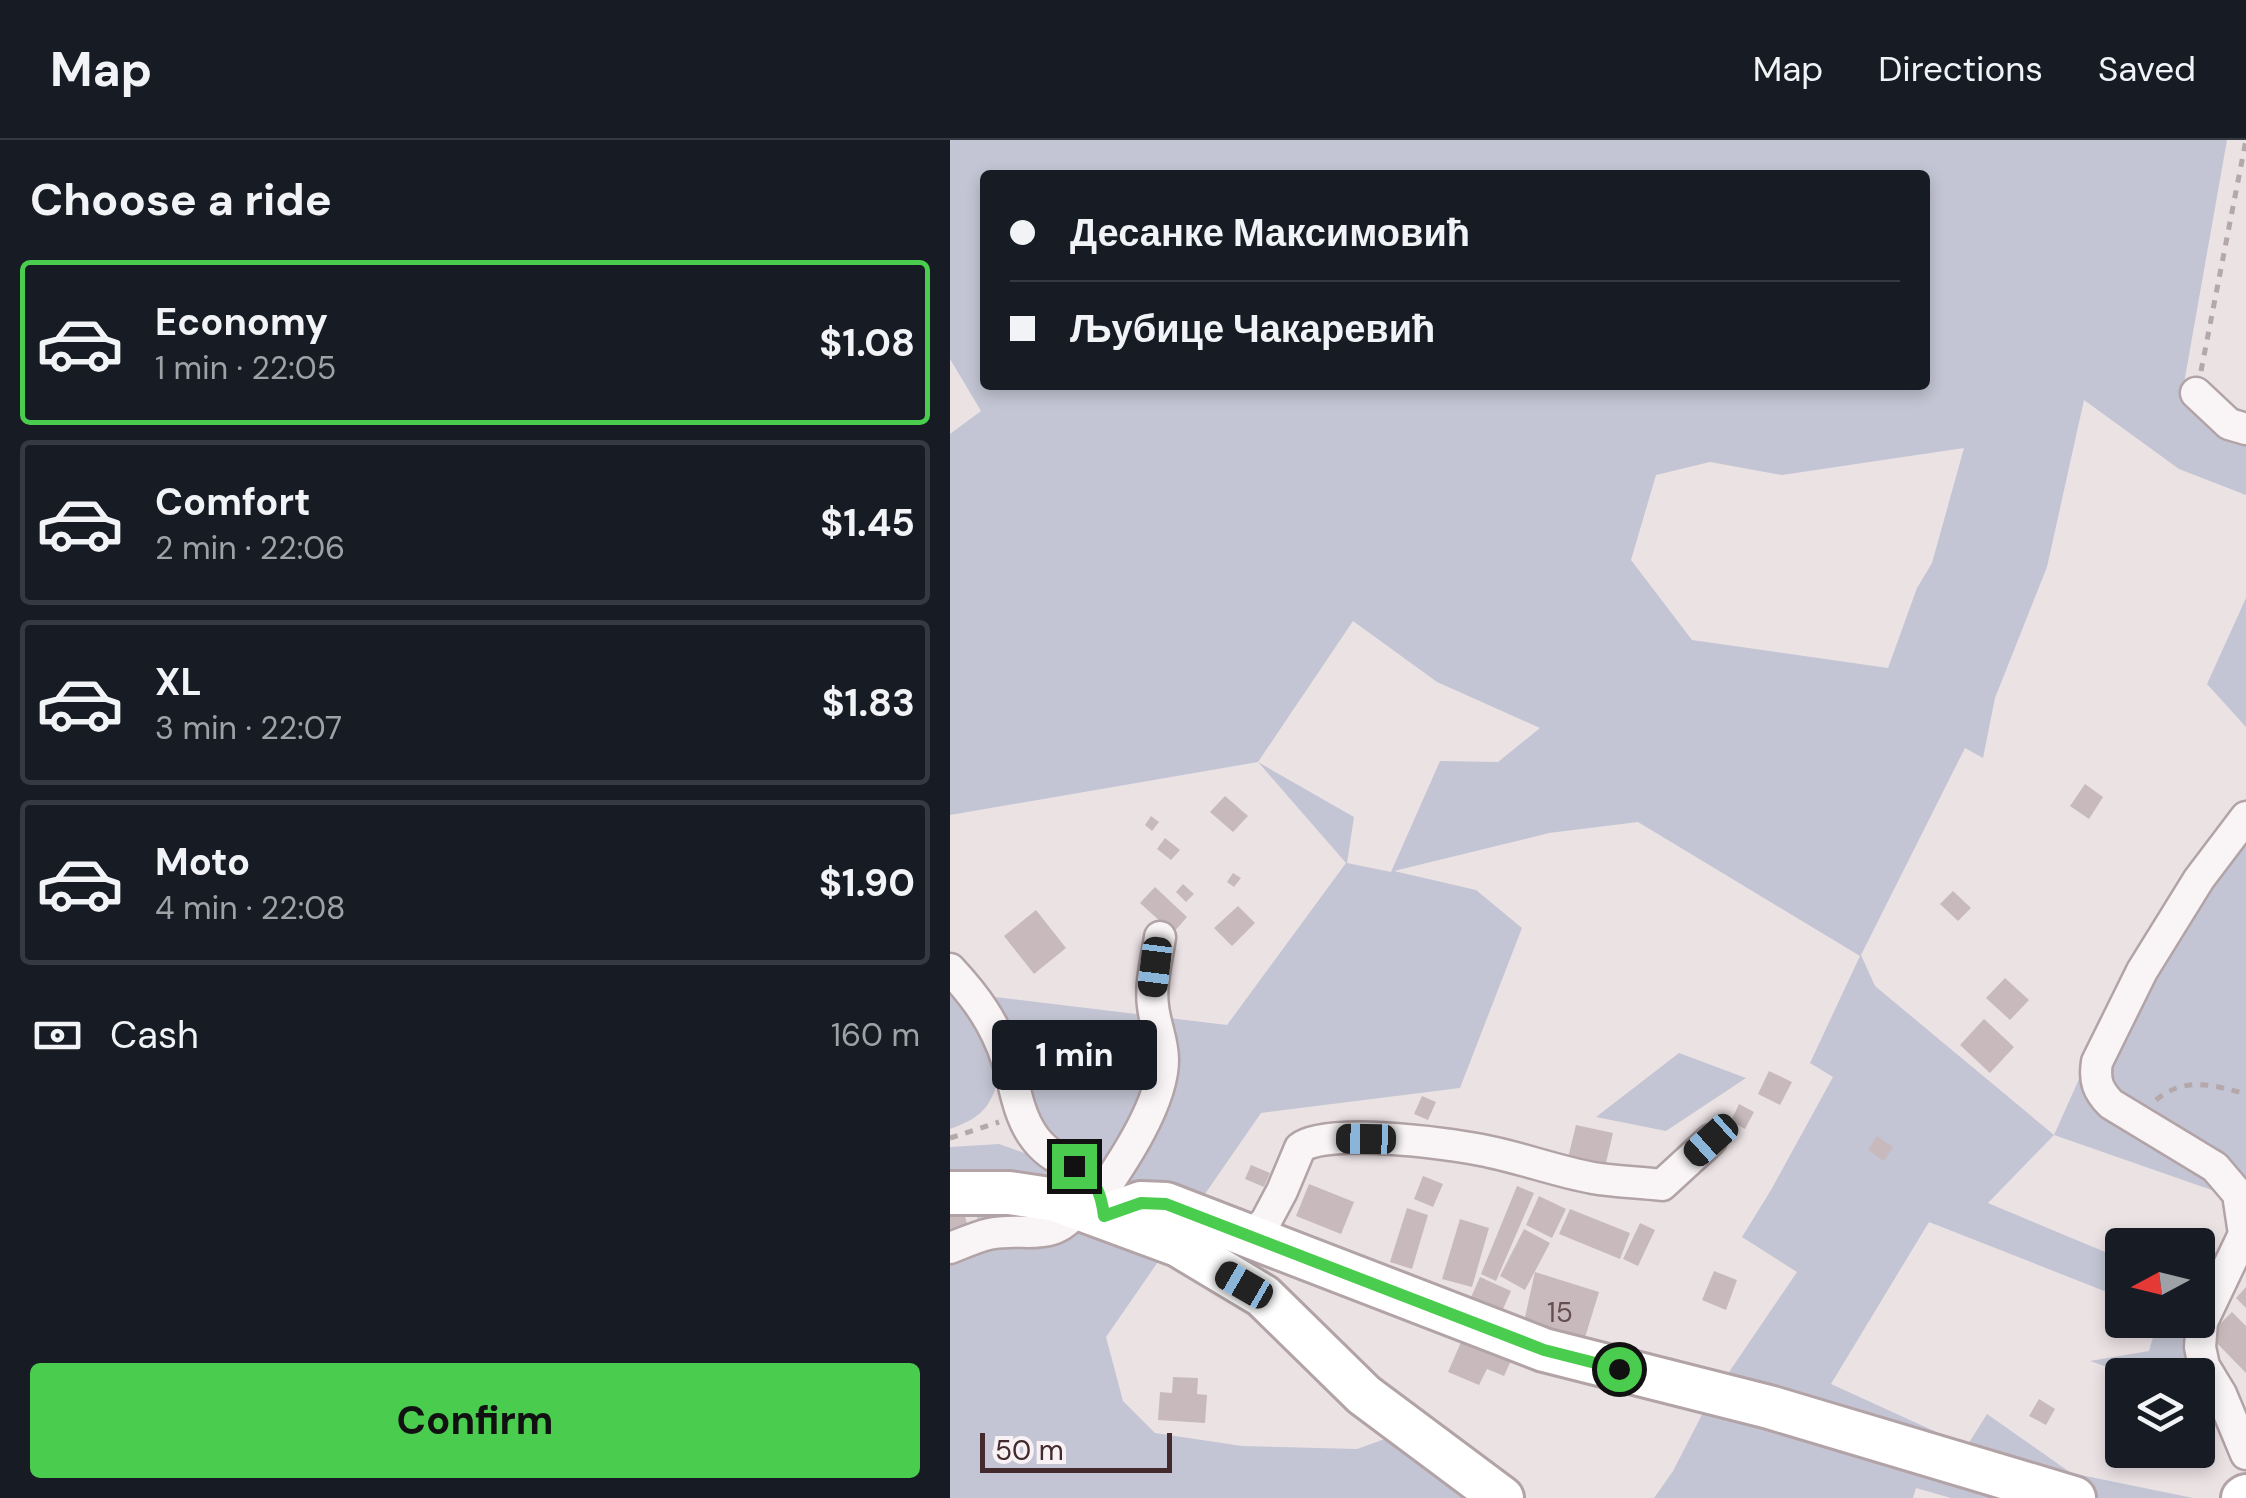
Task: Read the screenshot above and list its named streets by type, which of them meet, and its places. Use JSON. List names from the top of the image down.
{
  "house_numbers": ["15"],
  "scale_bar": "50 m",
  "north": "left",
  "page": {
    "header": "Map",
    "nav": ["Map", "Directions", "Saved"],
    "heading": "Choose a ride",
    "banner": ["Десанке Максимовић", "Љубице Чакаревић"],
    "list": [
      {
        "name": "Economy",
        "note": "1 min · 22:05",
        "value": "$1.08"
      },
      {
        "name": "Comfort",
        "note": "2 min · 22:06",
        "value": "$1.45"
      },
      {
        "name": "XL",
        "note": "3 min · 22:07",
        "value": "$1.83"
      },
      {
        "name": "Moto",
        "note": "4 min · 22:08",
        "value": "$1.90"
      }
    ],
    "pay": ["Cash", "160 m"],
    "bubble": "1 min",
    "buttons": "Confirm",
    "scale": "50 m"
  }
}
